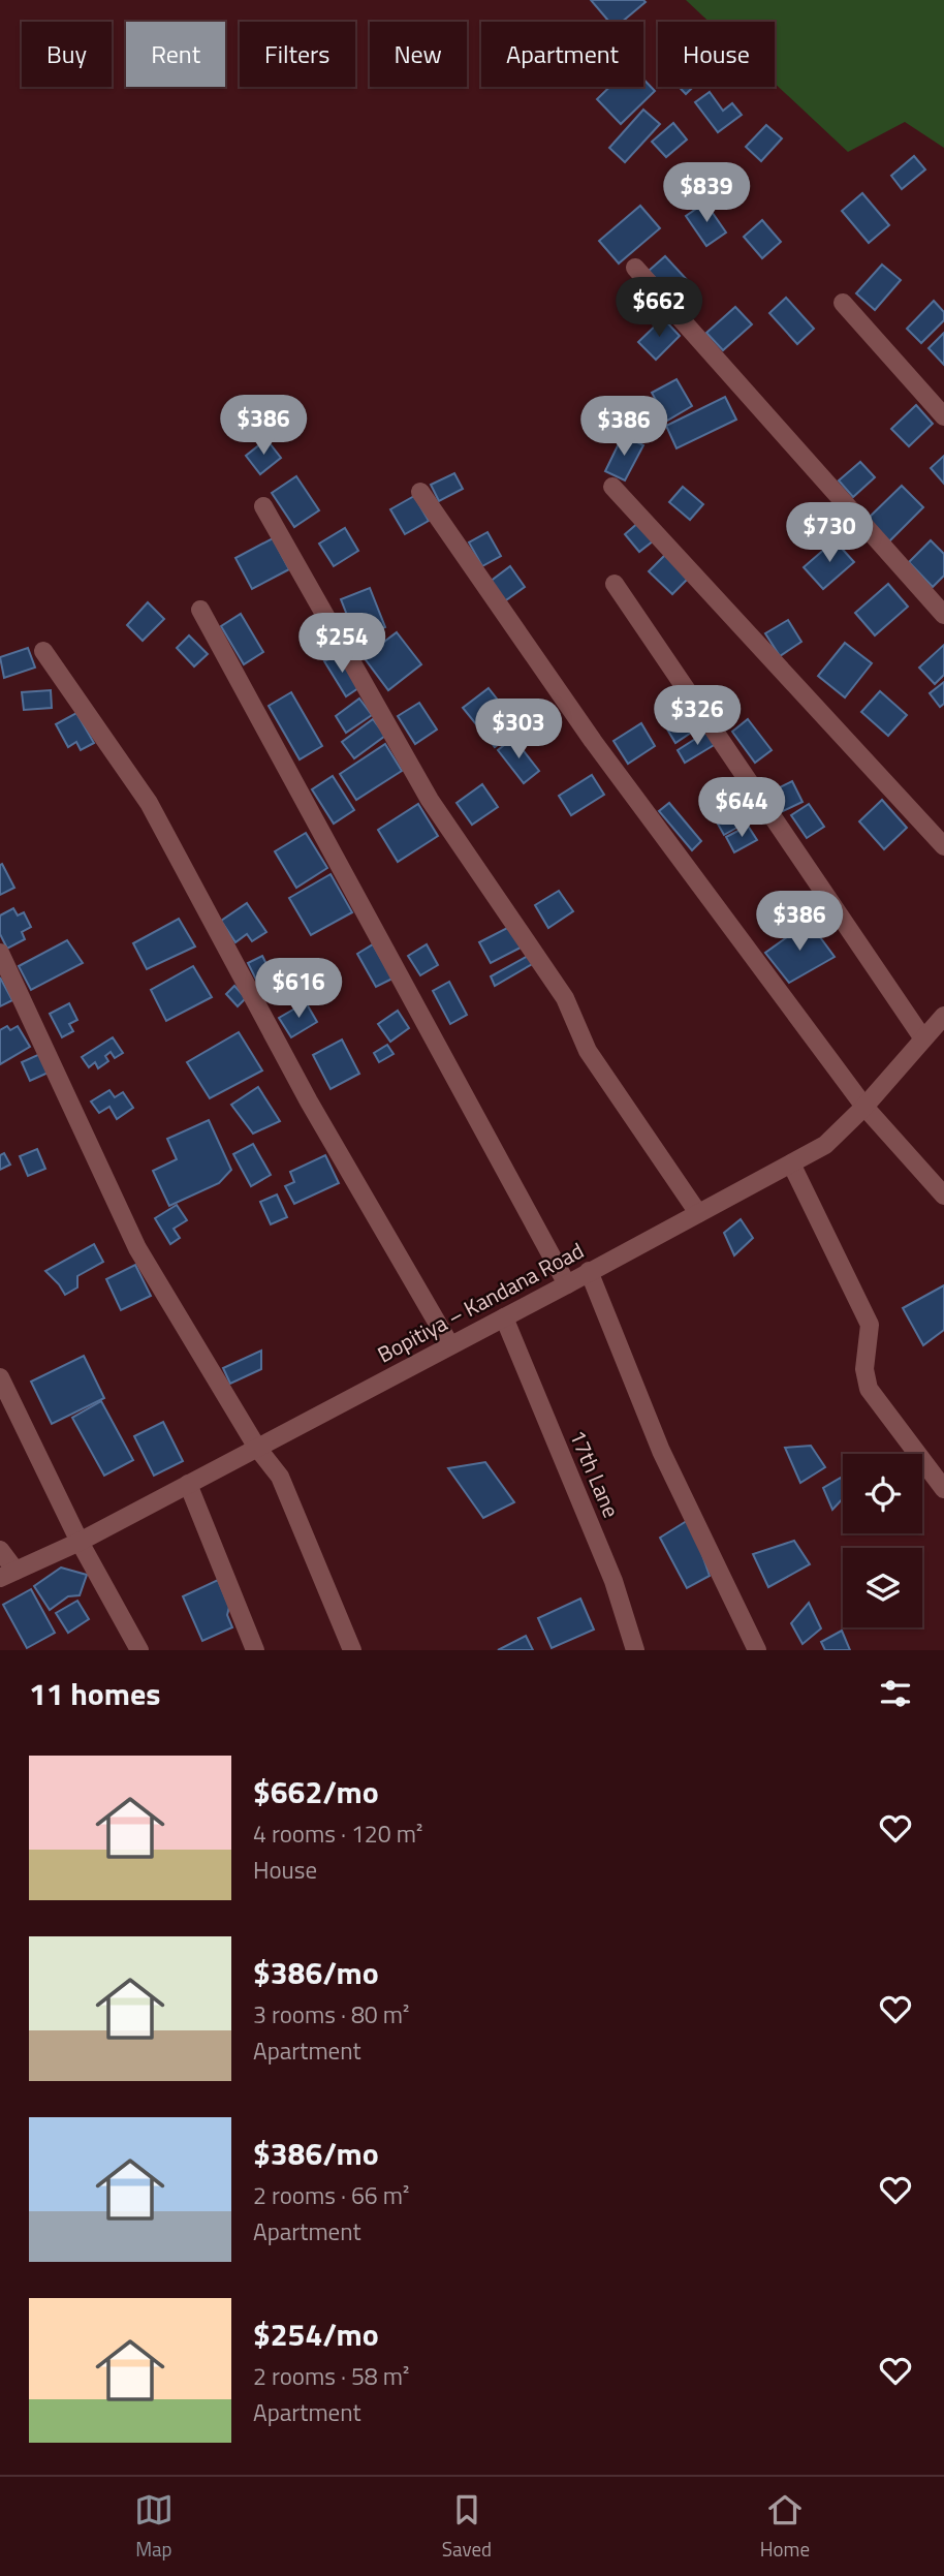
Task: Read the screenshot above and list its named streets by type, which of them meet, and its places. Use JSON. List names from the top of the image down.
{
  "streets": {
    "street": ["Bopitiya – Kandana Road", "17th Lane"]
  },
  "crossings": [
    ["Bopitiya – Kandana Road", "17th Lane"]
  ],
  "page": {
    "chip": [
      "Buy",
      "Rent",
      "Filters",
      "New",
      "Apartment",
      "House"
    ],
    "price": [
      "$839",
      "$662",
      "$386",
      "$386",
      "$730",
      "$254",
      "$326",
      "$303",
      "$644",
      "$386",
      "$616"
    ],
    "heading": "11 homes",
    "list": [
      {
        "name": "$662/mo",
        "note": "4 rooms · 120 m² · House"
      },
      {
        "name": "$386/mo",
        "note": "3 rooms · 80 m² · Apartment"
      },
      {
        "name": "$386/mo",
        "note": "2 rooms · 66 m² · Apartment"
      },
      {
        "name": "$254/mo",
        "note": "2 rooms · 58 m² · Apartment"
      }
    ],
    "tabs": ["Map", "Saved", "Home"]
  }
}
